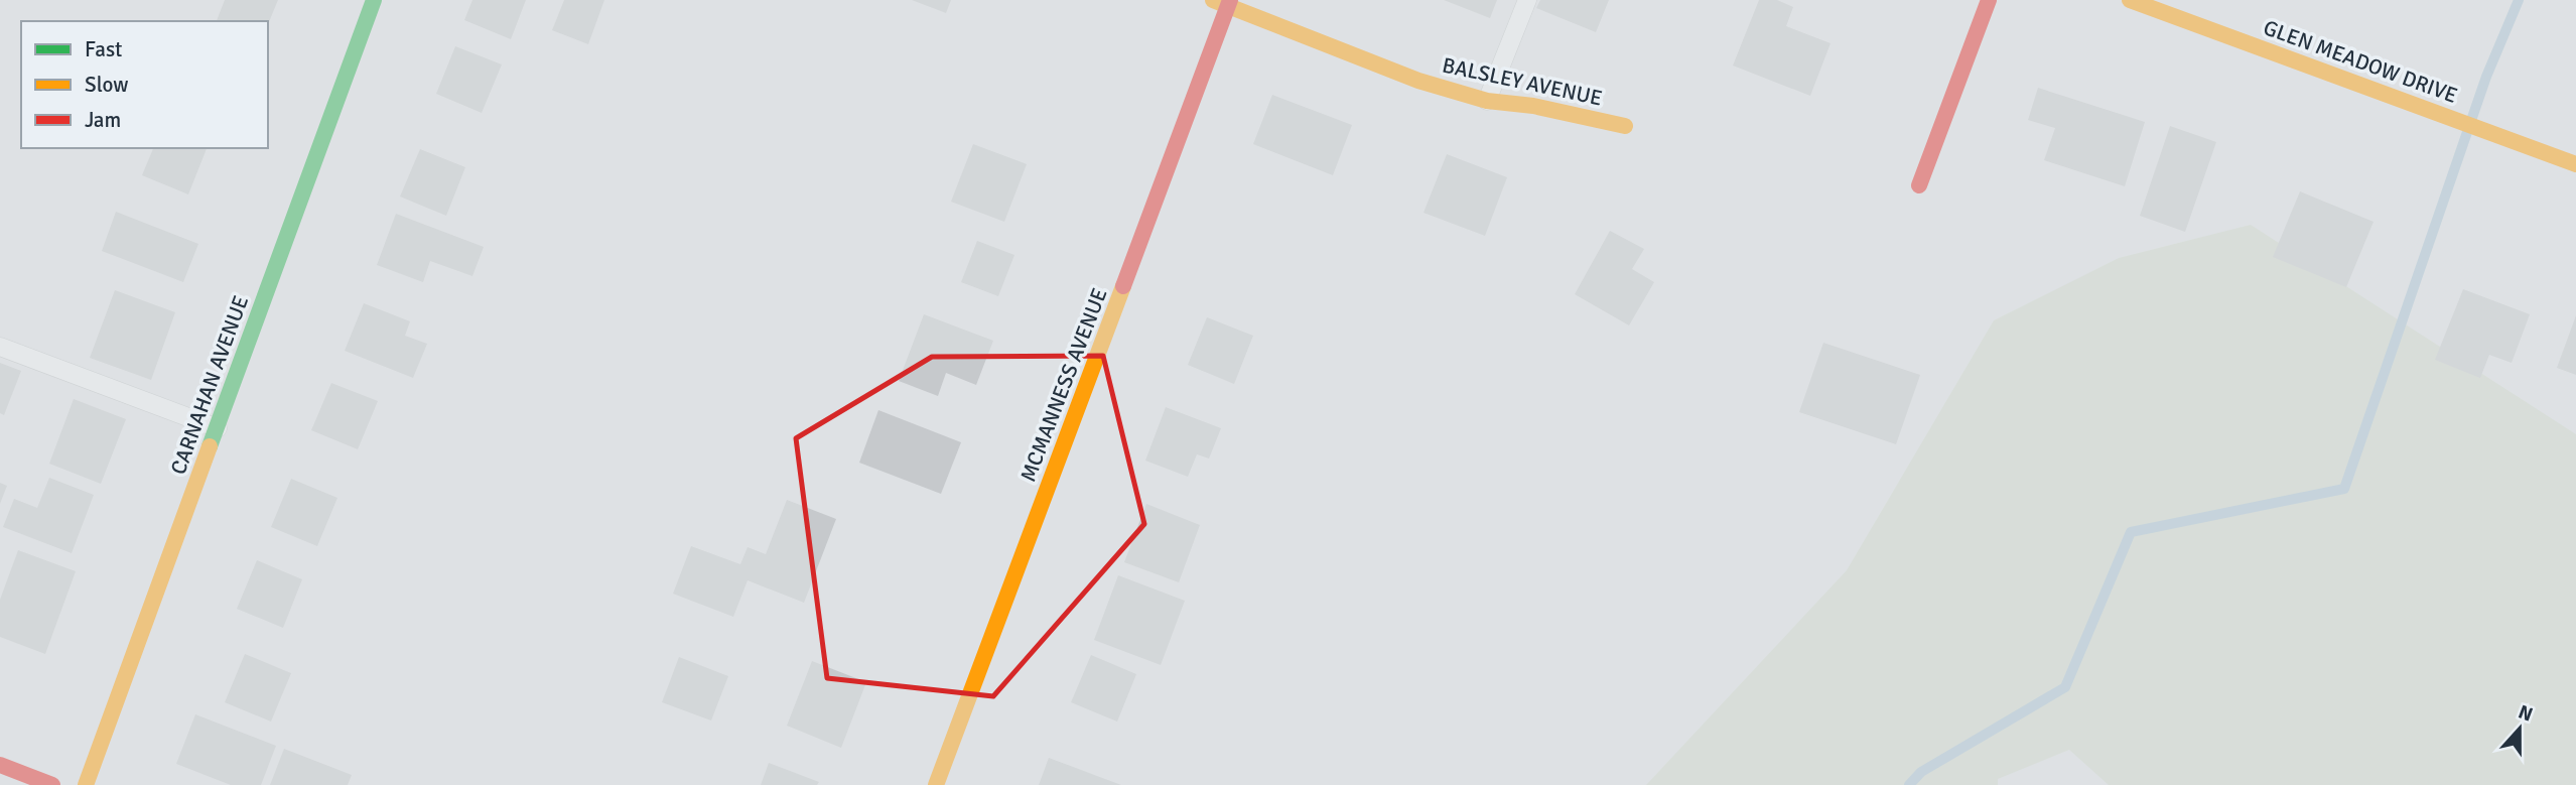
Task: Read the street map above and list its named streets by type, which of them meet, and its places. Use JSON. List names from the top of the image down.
{
  "streets": {
    "street": [
      "GLEN MEADOW DRIVE",
      "BALSLEY AVENUE",
      "CARNAHAN AVENUE",
      "MCMANNESS AVENUE"
    ]
  },
  "crossings": [
    ["BALSLEY AVENUE", "MCMANNESS AVENUE"]
  ],
  "legend": ["Fast", "Slow", "Jam"],
  "north": "top"
}
